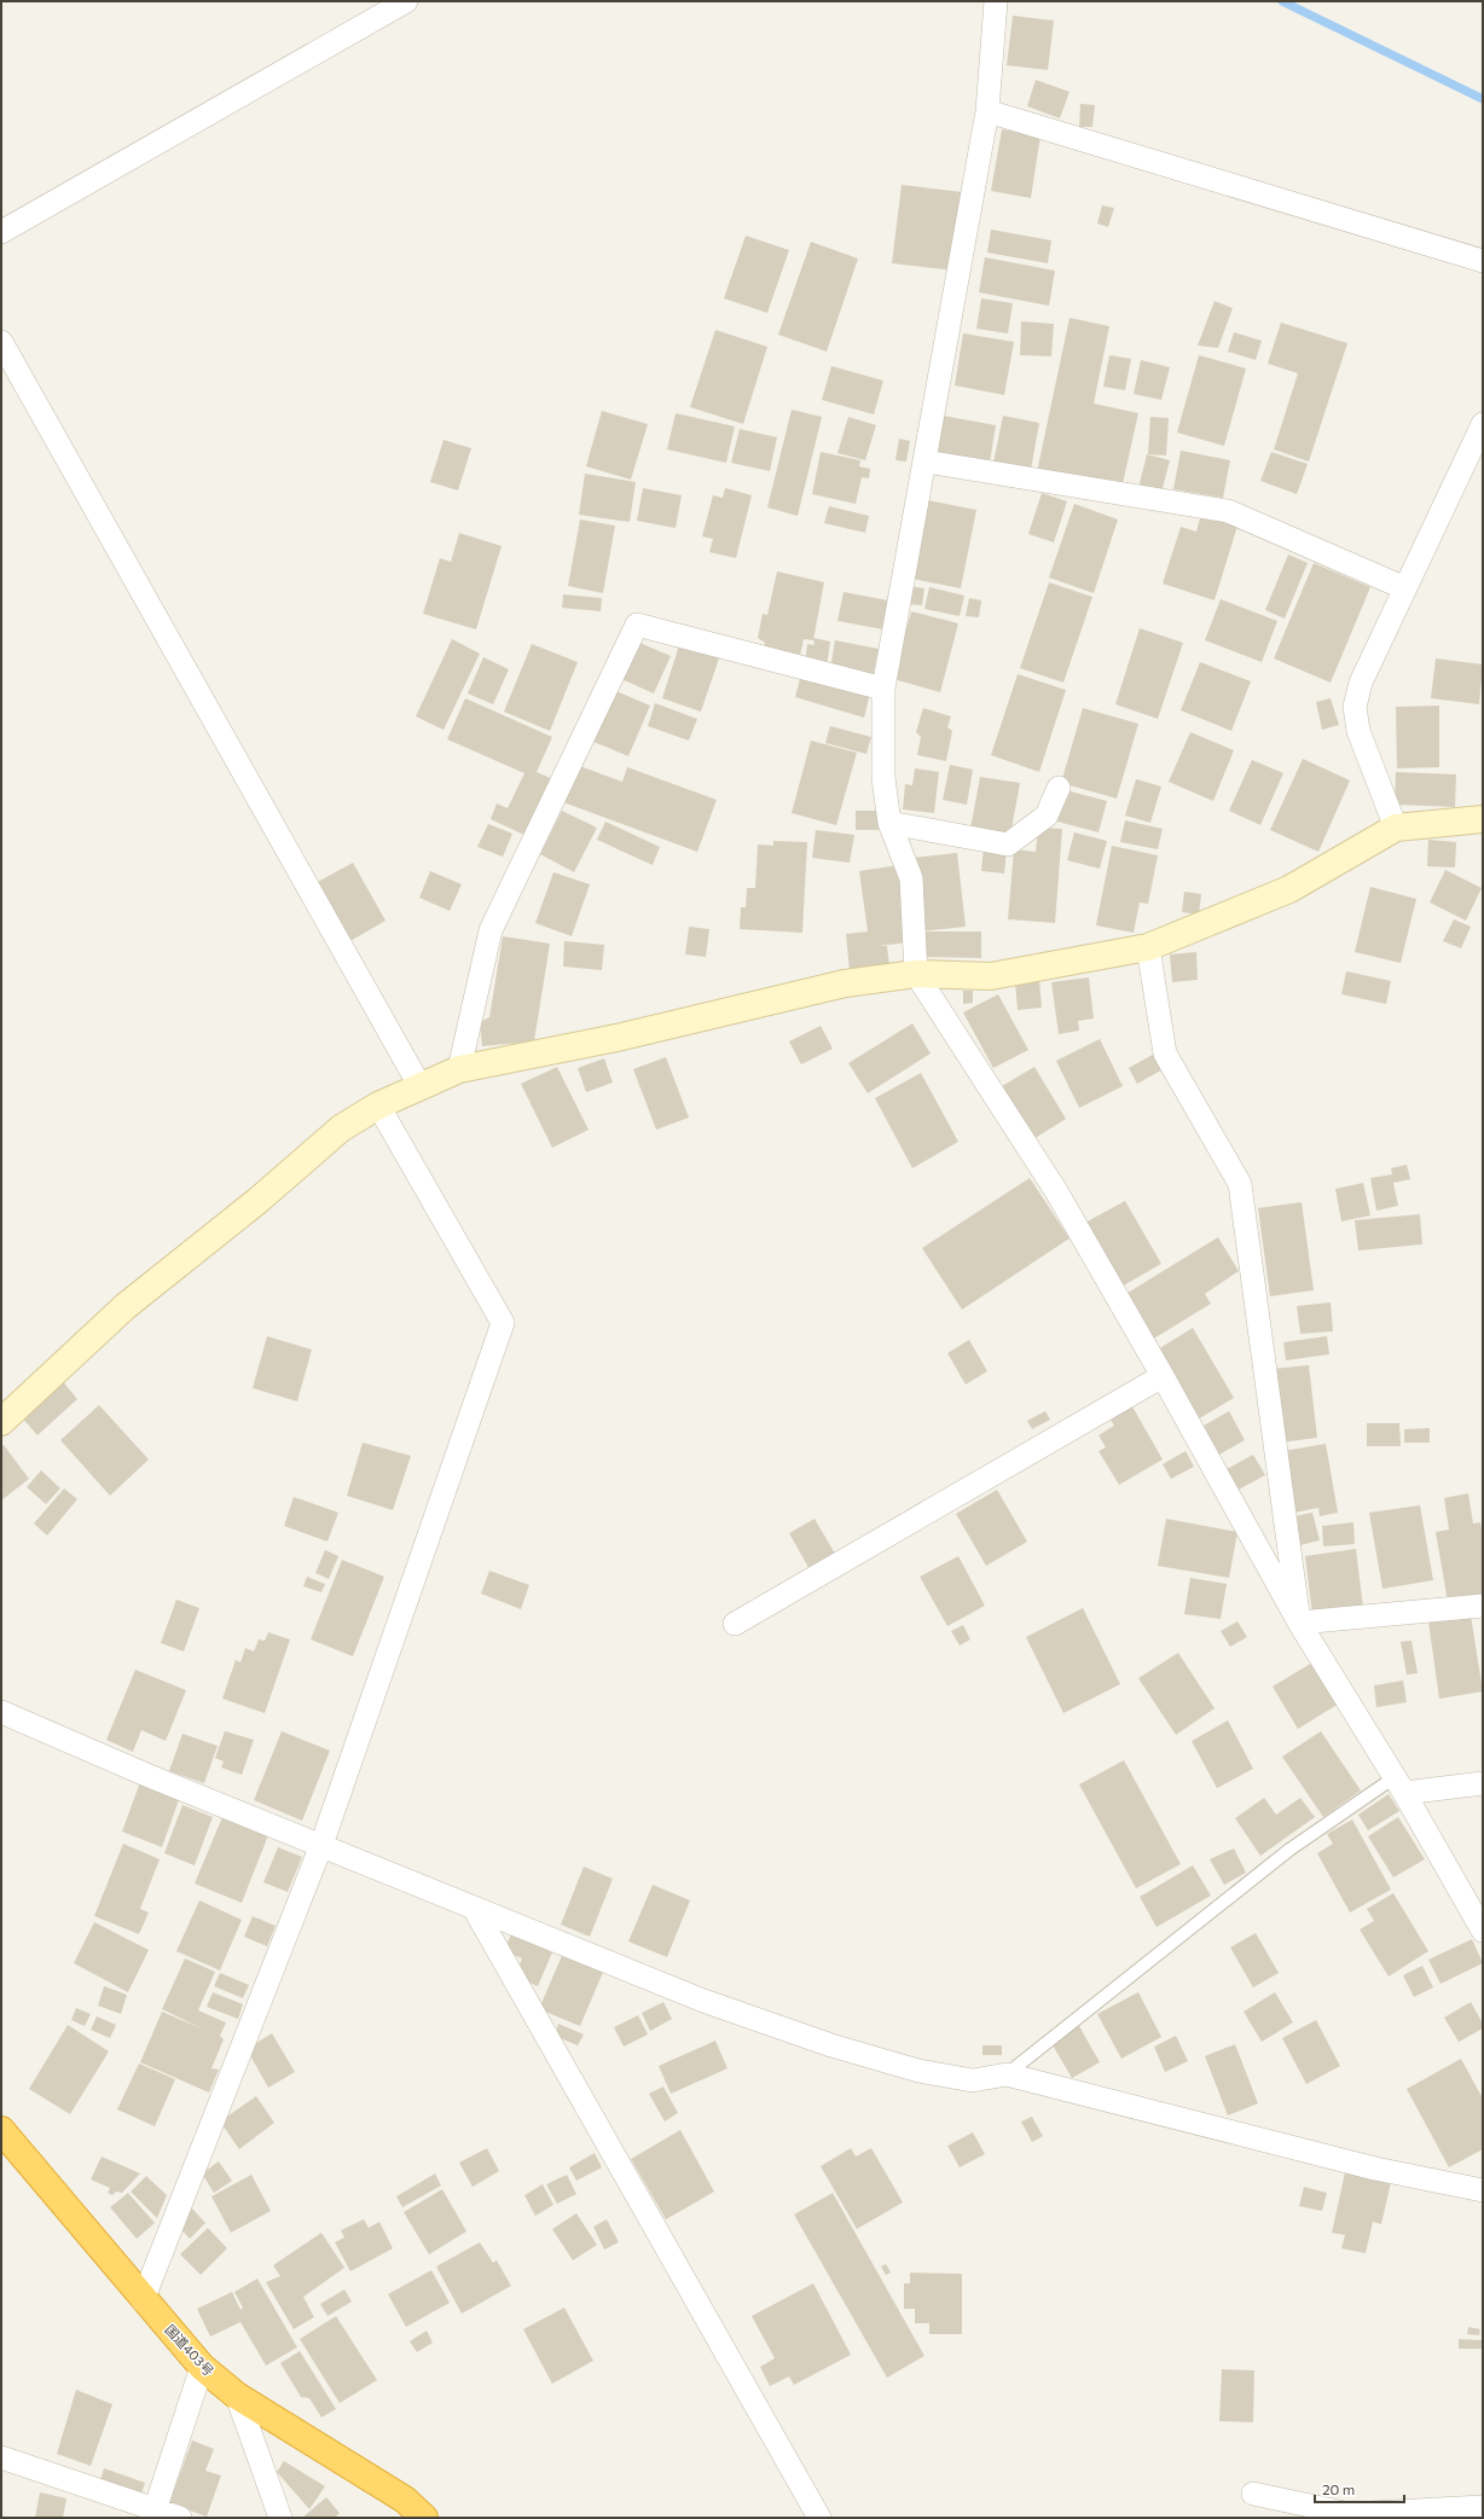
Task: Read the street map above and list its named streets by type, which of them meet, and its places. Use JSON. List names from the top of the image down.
{
  "streets": {
    "highway": ["国道403号"]
  },
  "scale_bar": "20 m"
}
